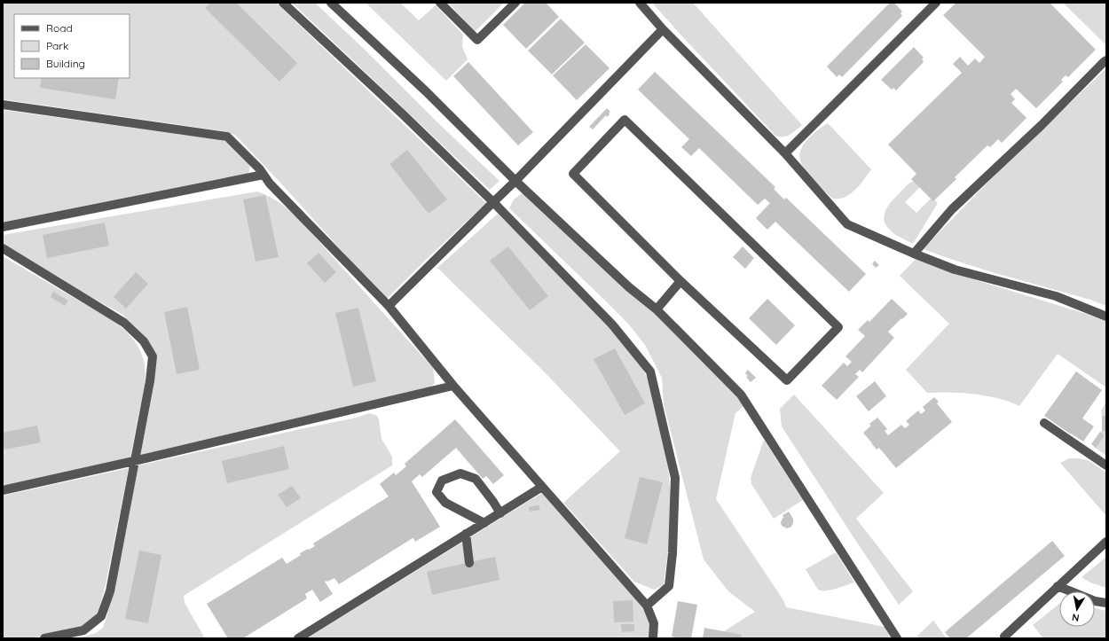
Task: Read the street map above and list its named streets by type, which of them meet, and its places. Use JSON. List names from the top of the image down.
{
  "legend": ["Road", "Park", "Building"],
  "north": "bottom"
}
